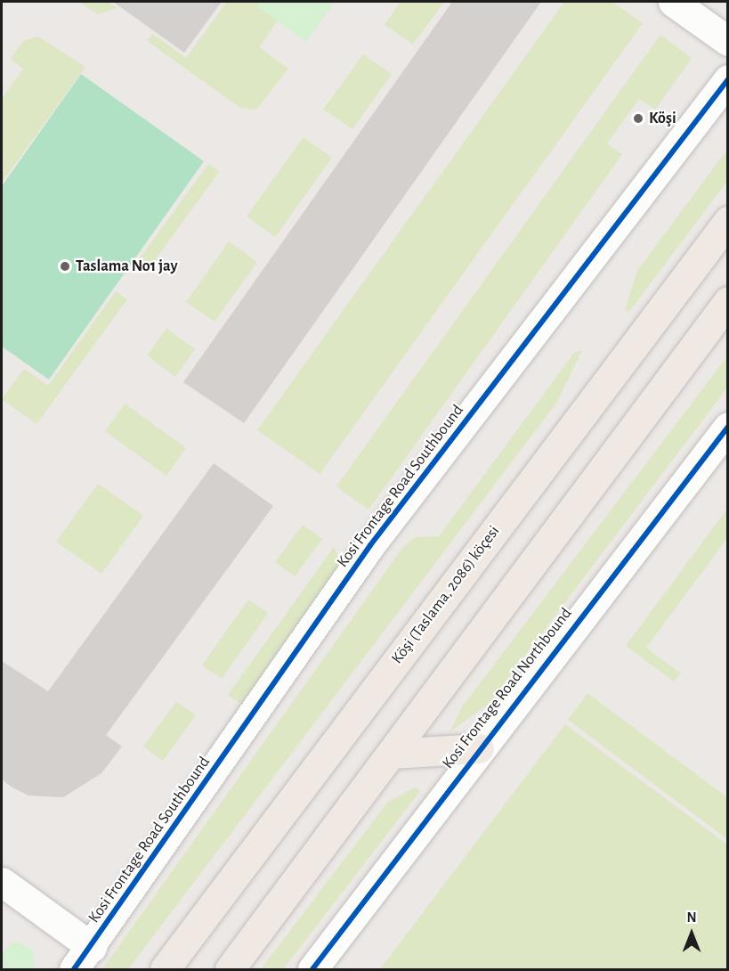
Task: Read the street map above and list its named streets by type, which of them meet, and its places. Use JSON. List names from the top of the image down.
{
  "streets": {
    "main road": ["Köşi (Taslama, 2086) köçesi"],
    "street": ["Kosi Frontage Road Southbound", "Kosi Frontage Road Northbound"]
  },
  "places": ["Köşi", "Taslama No1 jay"],
  "north": "top"
}
